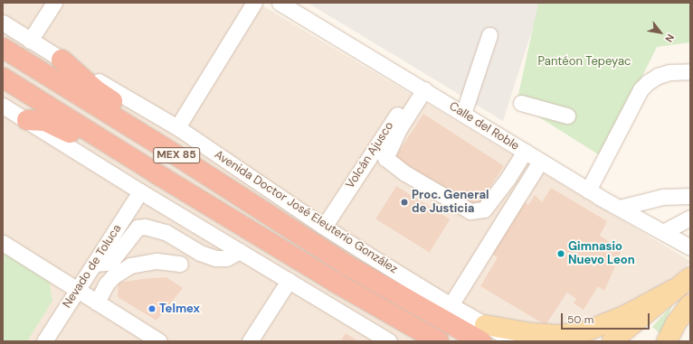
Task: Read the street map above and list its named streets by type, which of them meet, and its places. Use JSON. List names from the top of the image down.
{
  "streets": {
    "highway": ["MEX 85", "Avenida Doctor José Eleuterio González"],
    "street": ["Calle del Roble", "Volcán Ajusco", "Nevado de Toluca"]
  },
  "crossings": [
    ["Calle del Roble", "Volcán Ajusco"],
    ["Volcán Ajusco", "Avenida Doctor José Eleuterio González"]
  ],
  "parks": ["Pantéon Tepeyac"],
  "places": ["Proc. General de Justicia", "Gimnasio Nuevo Leon", "Telmex"],
  "scale_bar": "50 m",
  "north": "bottom right"
}
